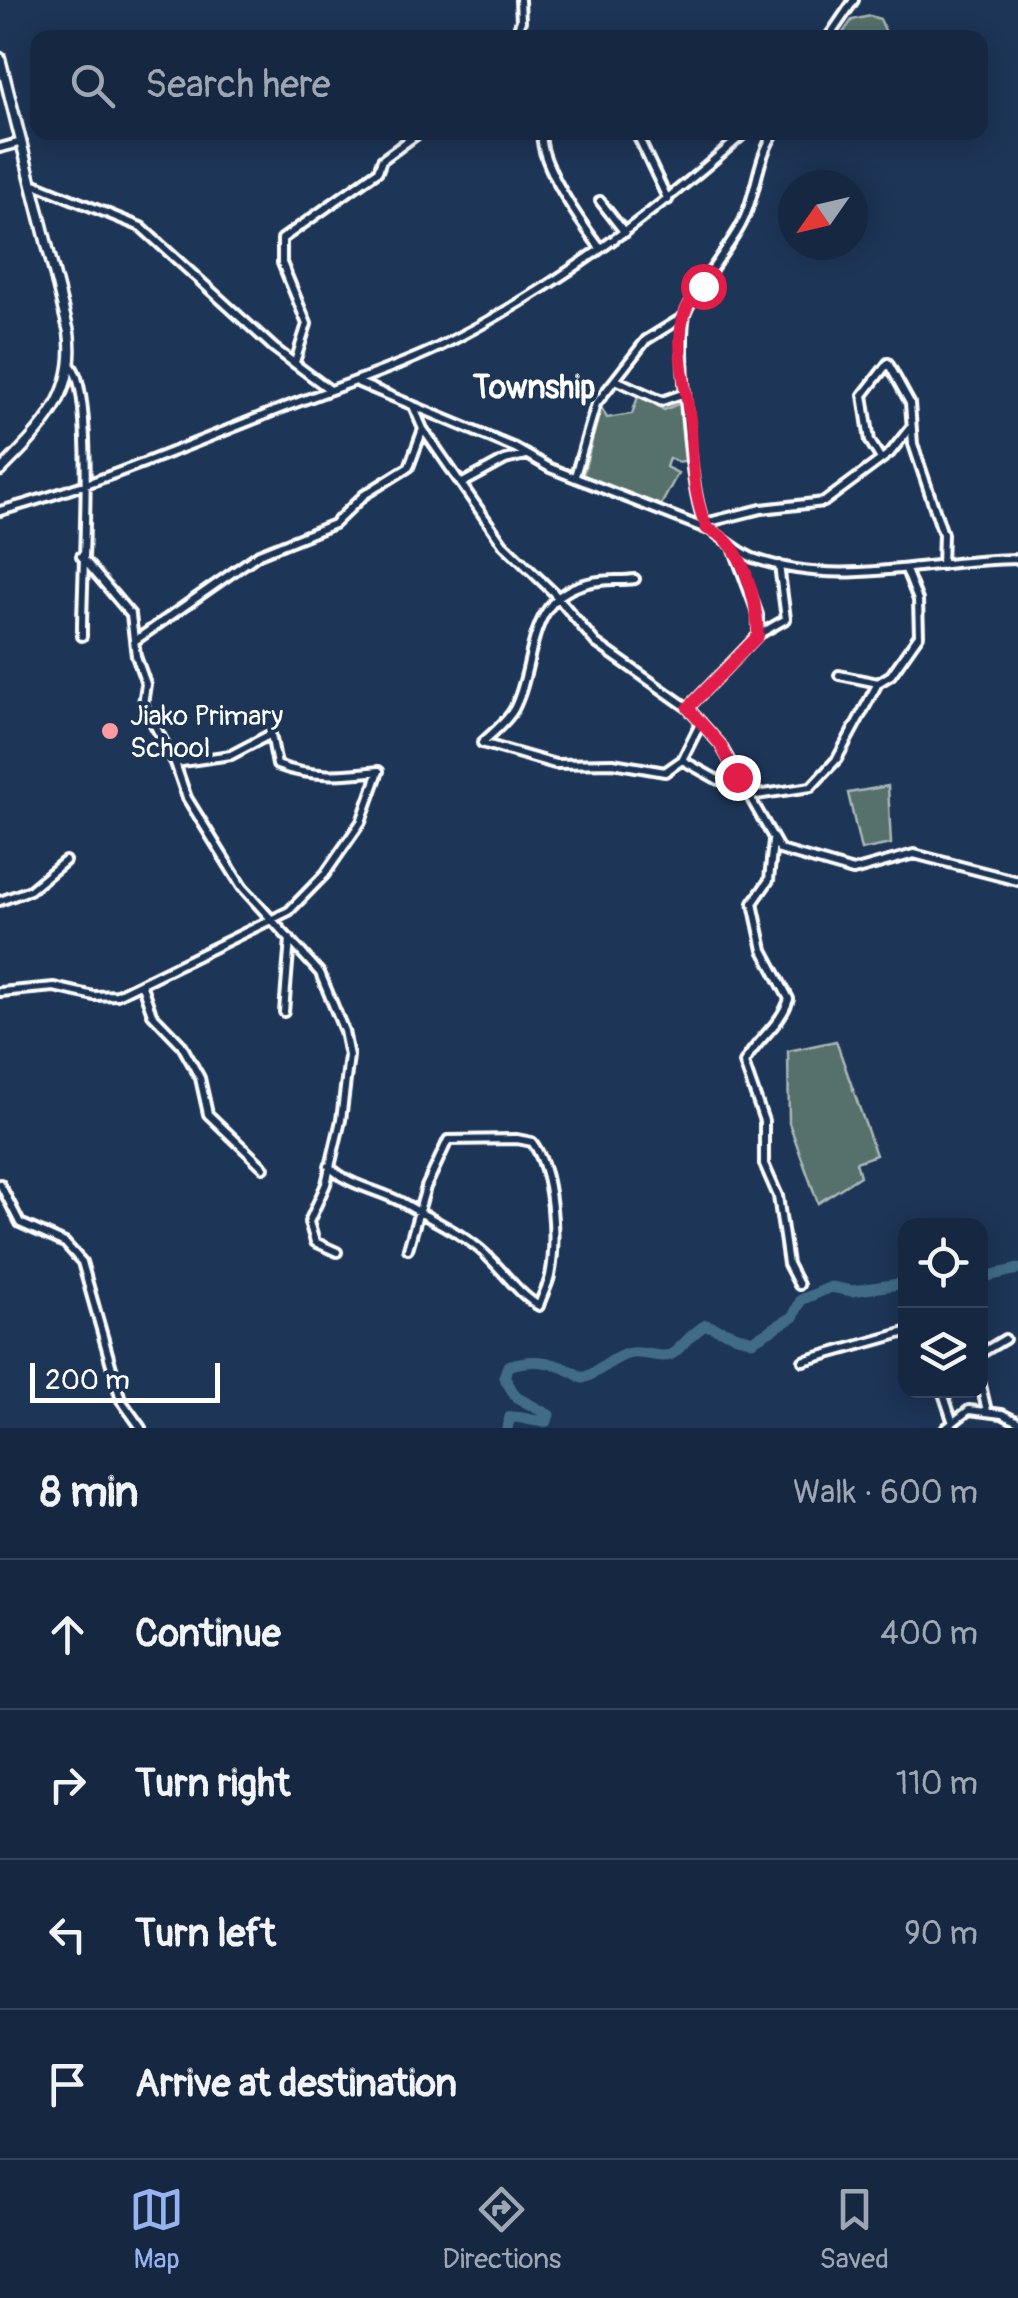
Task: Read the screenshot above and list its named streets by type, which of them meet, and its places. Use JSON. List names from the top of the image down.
{
  "districts": ["Township"],
  "places": ["Jiako Primary School"],
  "scale_bar": "200 m",
  "north": "bottom left",
  "page": {
    "search": "Search here",
    "scale": "200 m",
    "heading": ["8 min", "Walk · 600 m"],
    "list": [
      ["Continue", "400 m"],
      ["Turn right", "110 m"],
      ["Turn left", "90 m"],
      "Arrive at destination"
    ],
    "nav": ["Map", "Directions", "Saved"]
  }
}
